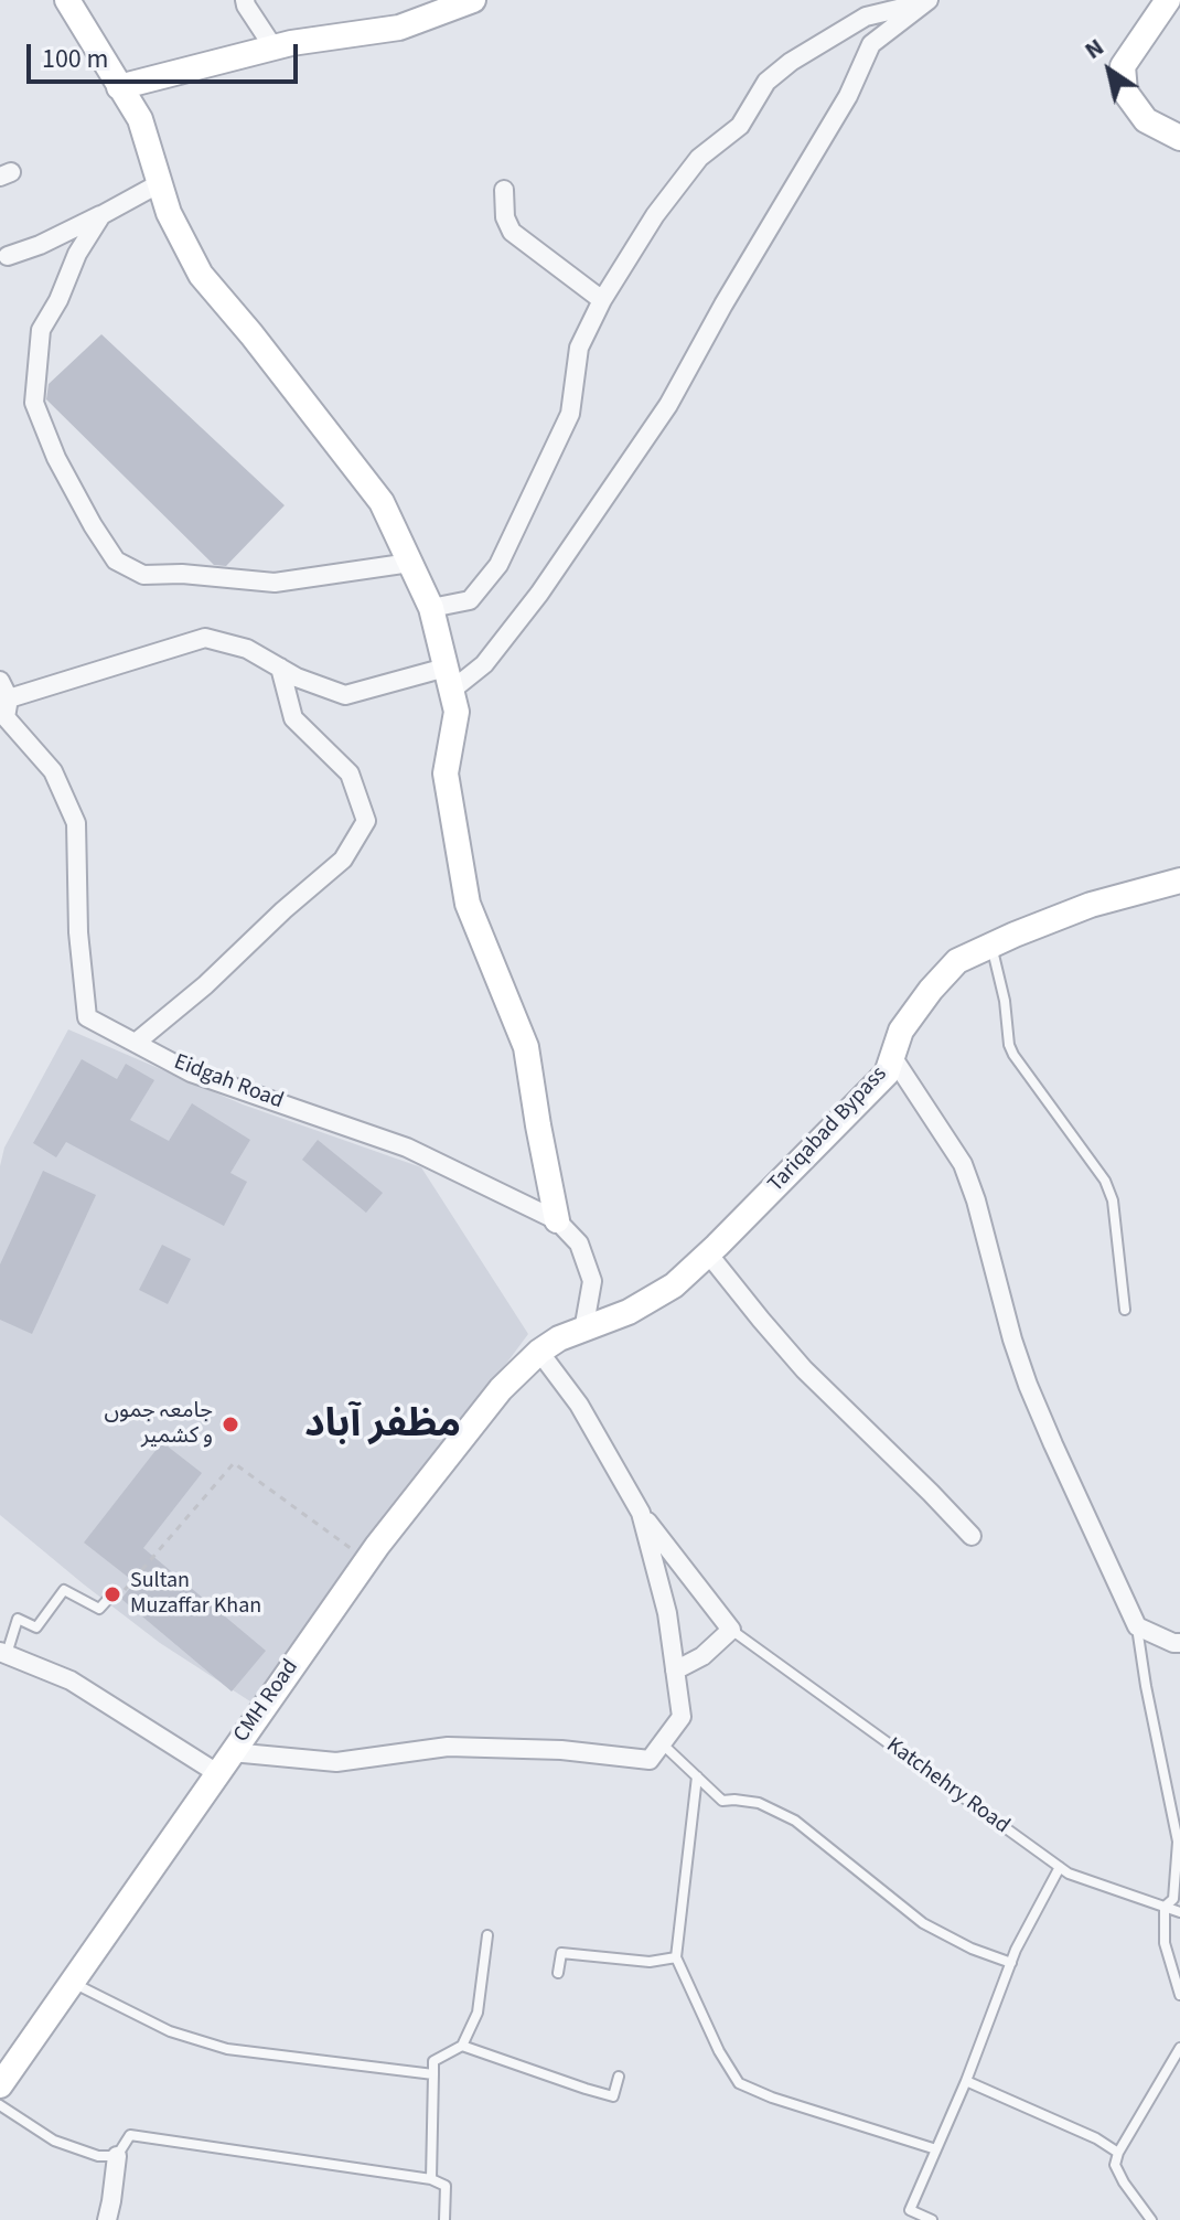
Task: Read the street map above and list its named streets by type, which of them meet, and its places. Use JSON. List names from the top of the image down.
{
  "streets": {
    "street": ["Eidgah Road", "Tariqabad Bypass", "CMH Road"],
    "lane": ["Katchehry Road"]
  },
  "crossings": [
    ["Eidgah Road", "Tariqabad Bypass"],
    ["Tariqabad Bypass", "CMH Road"]
  ],
  "districts": ["مظفر آباد"],
  "places": ["جامعہ جموں و کشمیر", "Sultan Muzaffar Khan"],
  "scale_bar": "100 m",
  "north": "top left"
}
